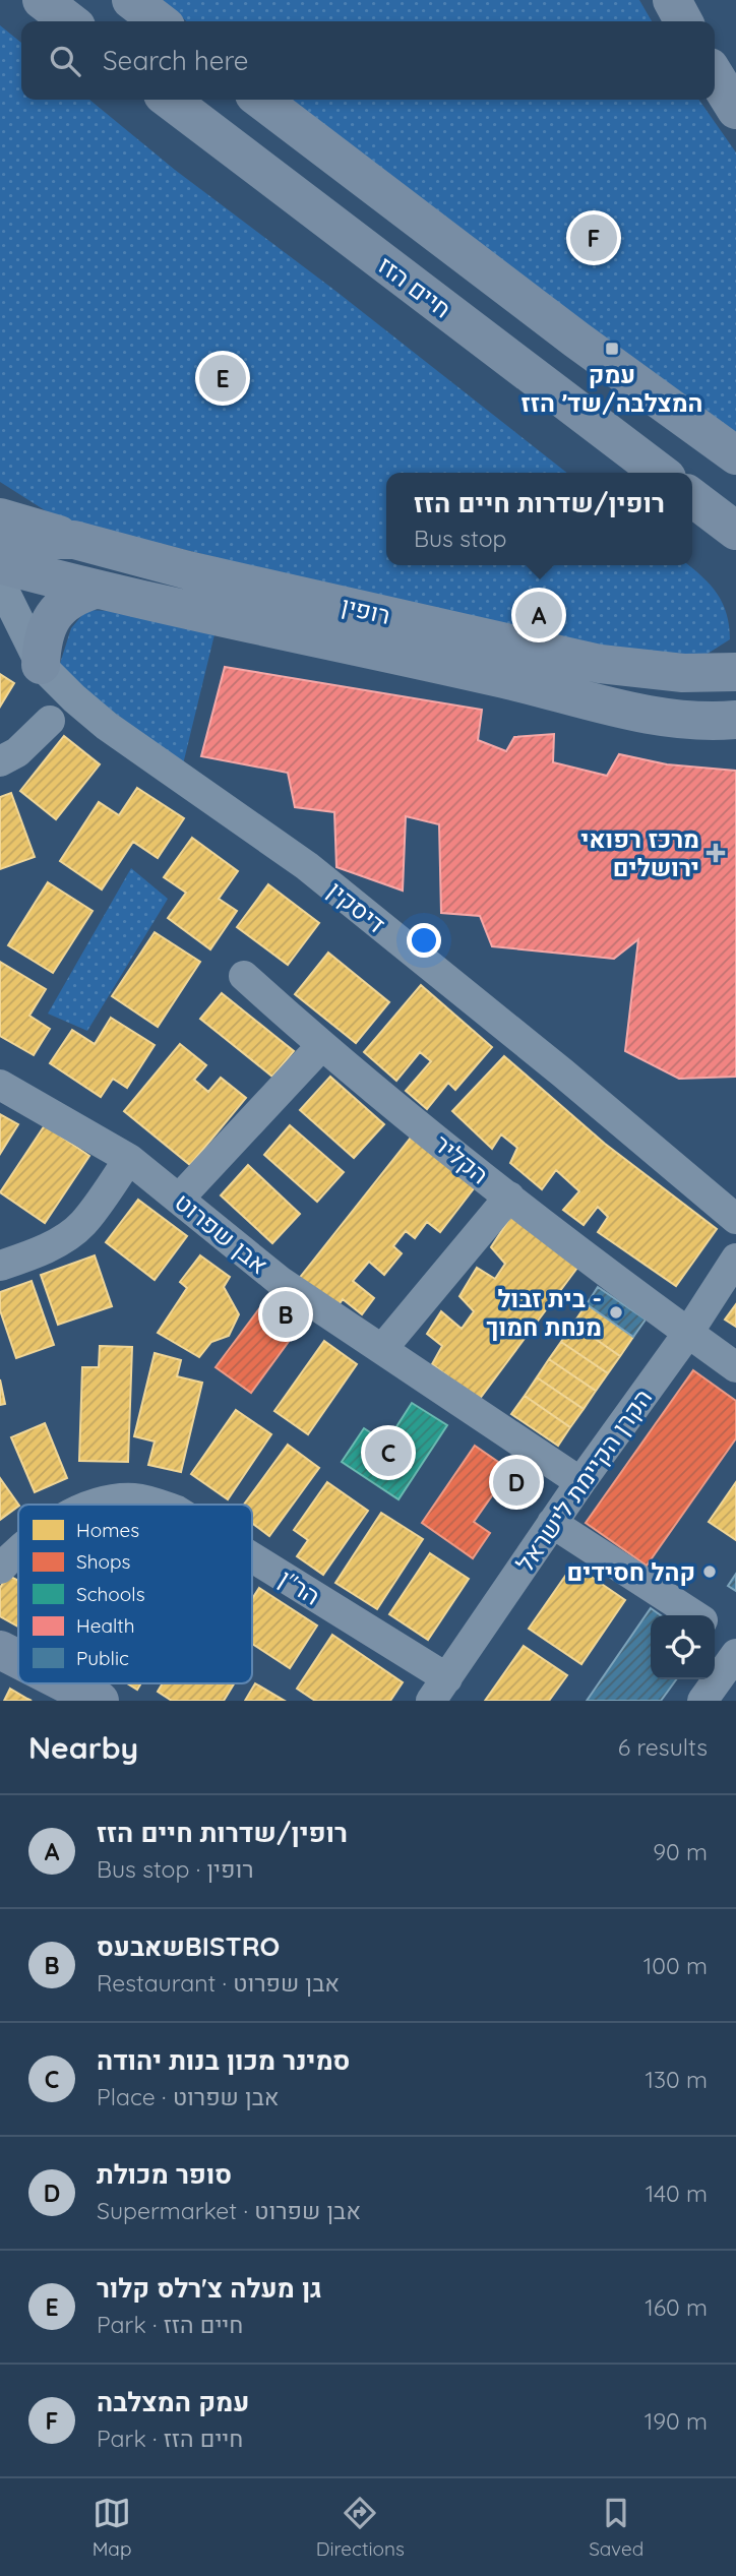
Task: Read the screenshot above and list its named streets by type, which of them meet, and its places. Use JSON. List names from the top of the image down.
{
  "streets": {
    "street": [
      "חיים הזז",
      "רופין",
      "דיסקין",
      "הקליר",
      "אבן שפרוט",
      "הקרן הקיימת לישראל",
      "הר\"ן"
    ]
  },
  "crossings": [
    ["הקליר", "הקרן הקיימת לישראל"],
    ["אבן שפרוט", "הקרן הקיימת לישראל"],
    ["הקרן הקיימת לישראל", "הר\"ן"]
  ],
  "places": {
    "transit": ["עמק המצלבה/שד׳ הזז"],
    "health": ["מרכז רפואי ירושלים"],
    "other": ["בית זבול - מנחת חמוך", "קהל חסידים"]
  },
  "legend": [
    "Homes",
    "Shops",
    "Schools",
    "Health",
    "Public"
  ],
  "page": {
    "search": "Search here",
    "pins": [
      "F",
      "E",
      "A",
      "B",
      "C",
      "D"
    ],
    "popup": ["רופין/שדרות חיים הזז", "Bus stop"],
    "heading": ["Nearby", "6 results"],
    "list": [
      {
        "mark": "A",
        "name": "רופין/שדרות חיים הזז",
        "note": "Bus stop · רופין",
        "value": "90 m"
      },
      {
        "mark": "B",
        "name": "שאבעסBISTRO",
        "note": "Restaurant · אבן שפרוט",
        "value": "100 m"
      },
      {
        "mark": "C",
        "name": "סמינר מכון בנות יהודה",
        "note": "Place · אבן שפרוט",
        "value": "130 m"
      },
      {
        "mark": "D",
        "name": "סופר מכולת",
        "note": "Supermarket · אבן שפרוט",
        "value": "140 m"
      },
      {
        "mark": "E",
        "name": "גן מעלה צ'רלס קלור",
        "note": "Park · חיים הזז",
        "value": "160 m"
      },
      {
        "mark": "F",
        "name": "עמק המצלבה",
        "note": "Park · חיים הזז",
        "value": "190 m"
      }
    ],
    "nav": ["Map", "Directions", "Saved"]
  }
}
